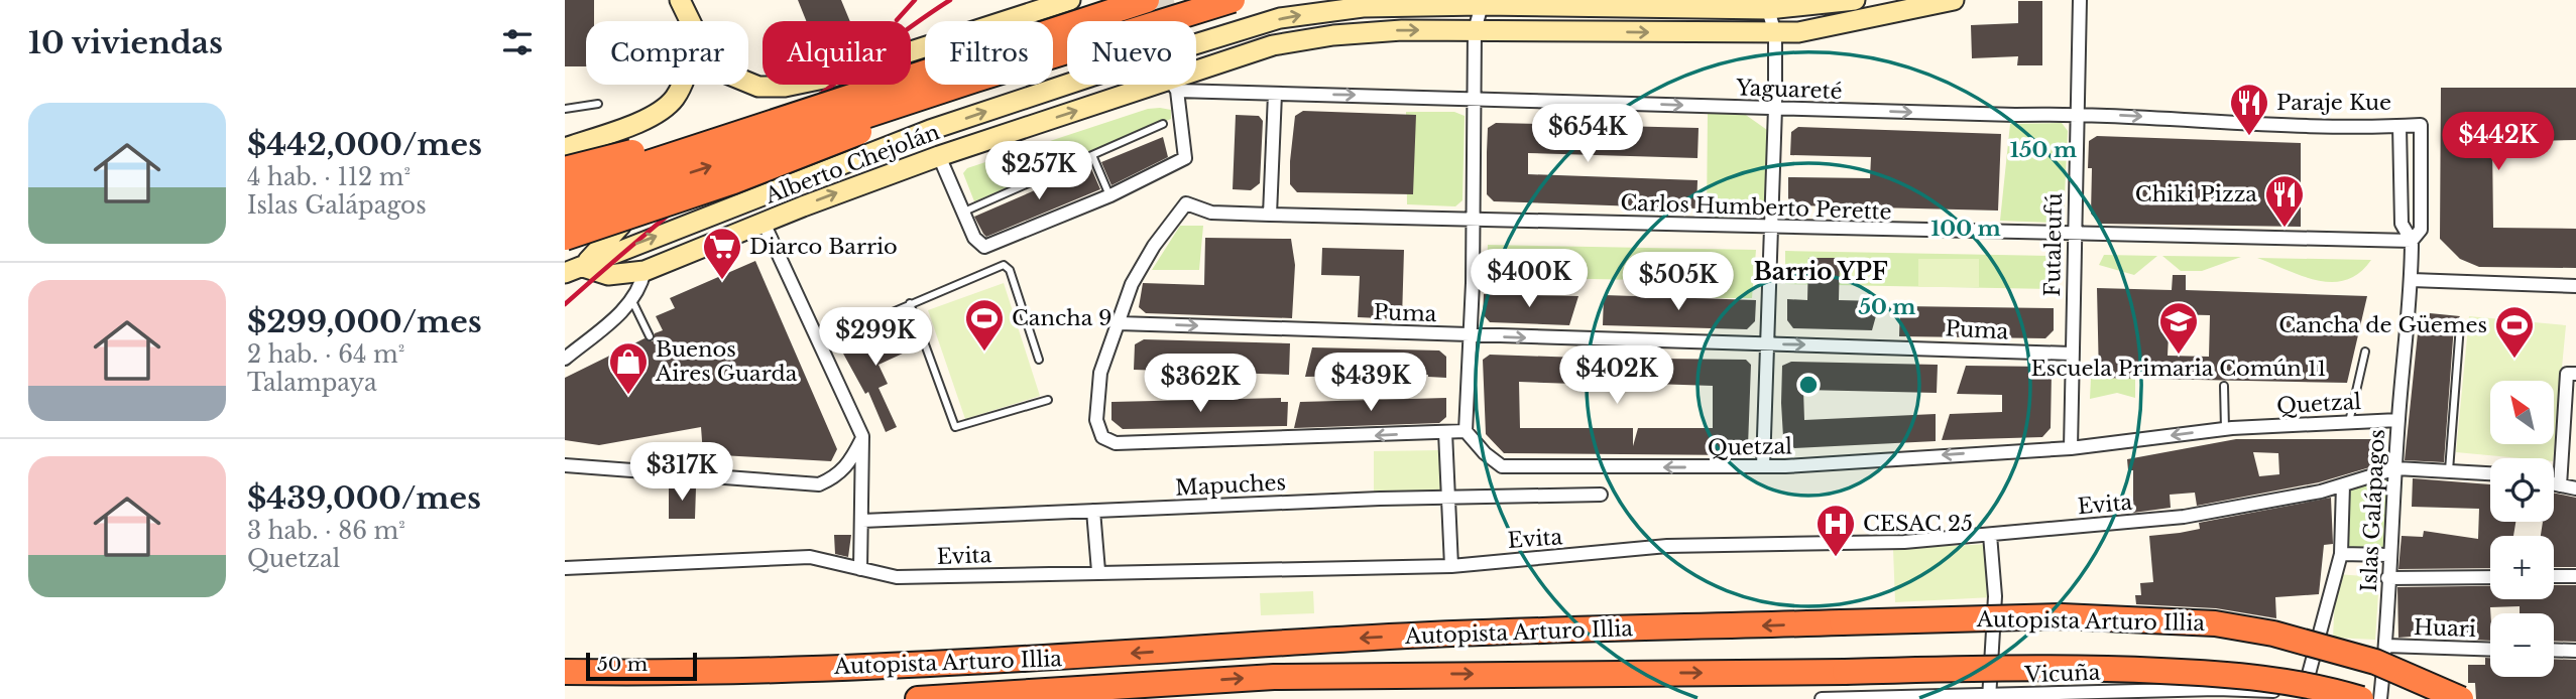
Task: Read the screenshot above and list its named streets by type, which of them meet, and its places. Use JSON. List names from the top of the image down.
{
  "streets": {
    "highway": ["Autopista Arturo Illia"],
    "main road": ["Alberto Chejolán"],
    "street": [
      "Yaguareté",
      "Carlos Humberto Perette",
      "Futaleufú",
      "Puma",
      "Quetzal",
      "Mapuches",
      "Evita",
      "Islas Galápagos",
      "Huari",
      "Vicuña"
    ]
  },
  "crossings": [
    ["Yaguareté", "Alberto Chejolán"],
    ["Yaguareté", "Futaleufú"],
    ["Yaguareté", "Islas Galápagos"],
    ["Carlos Humberto Perette", "Futaleufú"],
    ["Carlos Humberto Perette", "Puma"],
    ["Carlos Humberto Perette", "Islas Galápagos"],
    ["Futaleufú", "Puma"],
    ["Futaleufú", "Quetzal"],
    ["Quetzal", "Islas Galápagos"],
    ["Evita", "Islas Galápagos"],
    ["Islas Galápagos", "Huari"]
  ],
  "one_way": ["Yaguareté", "Puma", "Quetzal"],
  "districts": ["Barrio YPF"],
  "places": {
    "restaurant": ["Paraje Kue", "Chiki Pizza"],
    "supermarket": ["Diarco Barrio"],
    "sports": ["Cancha 9", "Cancha de Güemes"],
    "school or university": ["Escuela Primaria Común 11"],
    "shop": ["Buenos Aires Guarda"],
    "hospital": ["CESAC 25"]
  },
  "scale_bar": "50 m",
  "north": "top left",
  "page": {
    "heading": "10 viviendas",
    "chip": [
      "Comprar",
      "Alquilar",
      "Filtros",
      "Nuevo"
    ],
    "list": [
      {
        "name": "$442,000/mes",
        "note": "4 hab. · 112 m² · Islas Galápagos"
      },
      {
        "name": "$299,000/mes",
        "note": "2 hab. · 64 m² · Talampaya"
      },
      {
        "name": "$439,000/mes",
        "note": "3 hab. · 86 m² · Quetzal"
      }
    ],
    "price": [
      "$654K",
      "$442K",
      "$257K",
      "$400K",
      "$505K",
      "$299K",
      "$402K",
      "$439K",
      "$362K",
      "$317K"
    ],
    "map_buttons": ["+", "−"],
    "scale": "50 m"
  },
  "rings": ["150 m", "100 m", "50 m"]
}
